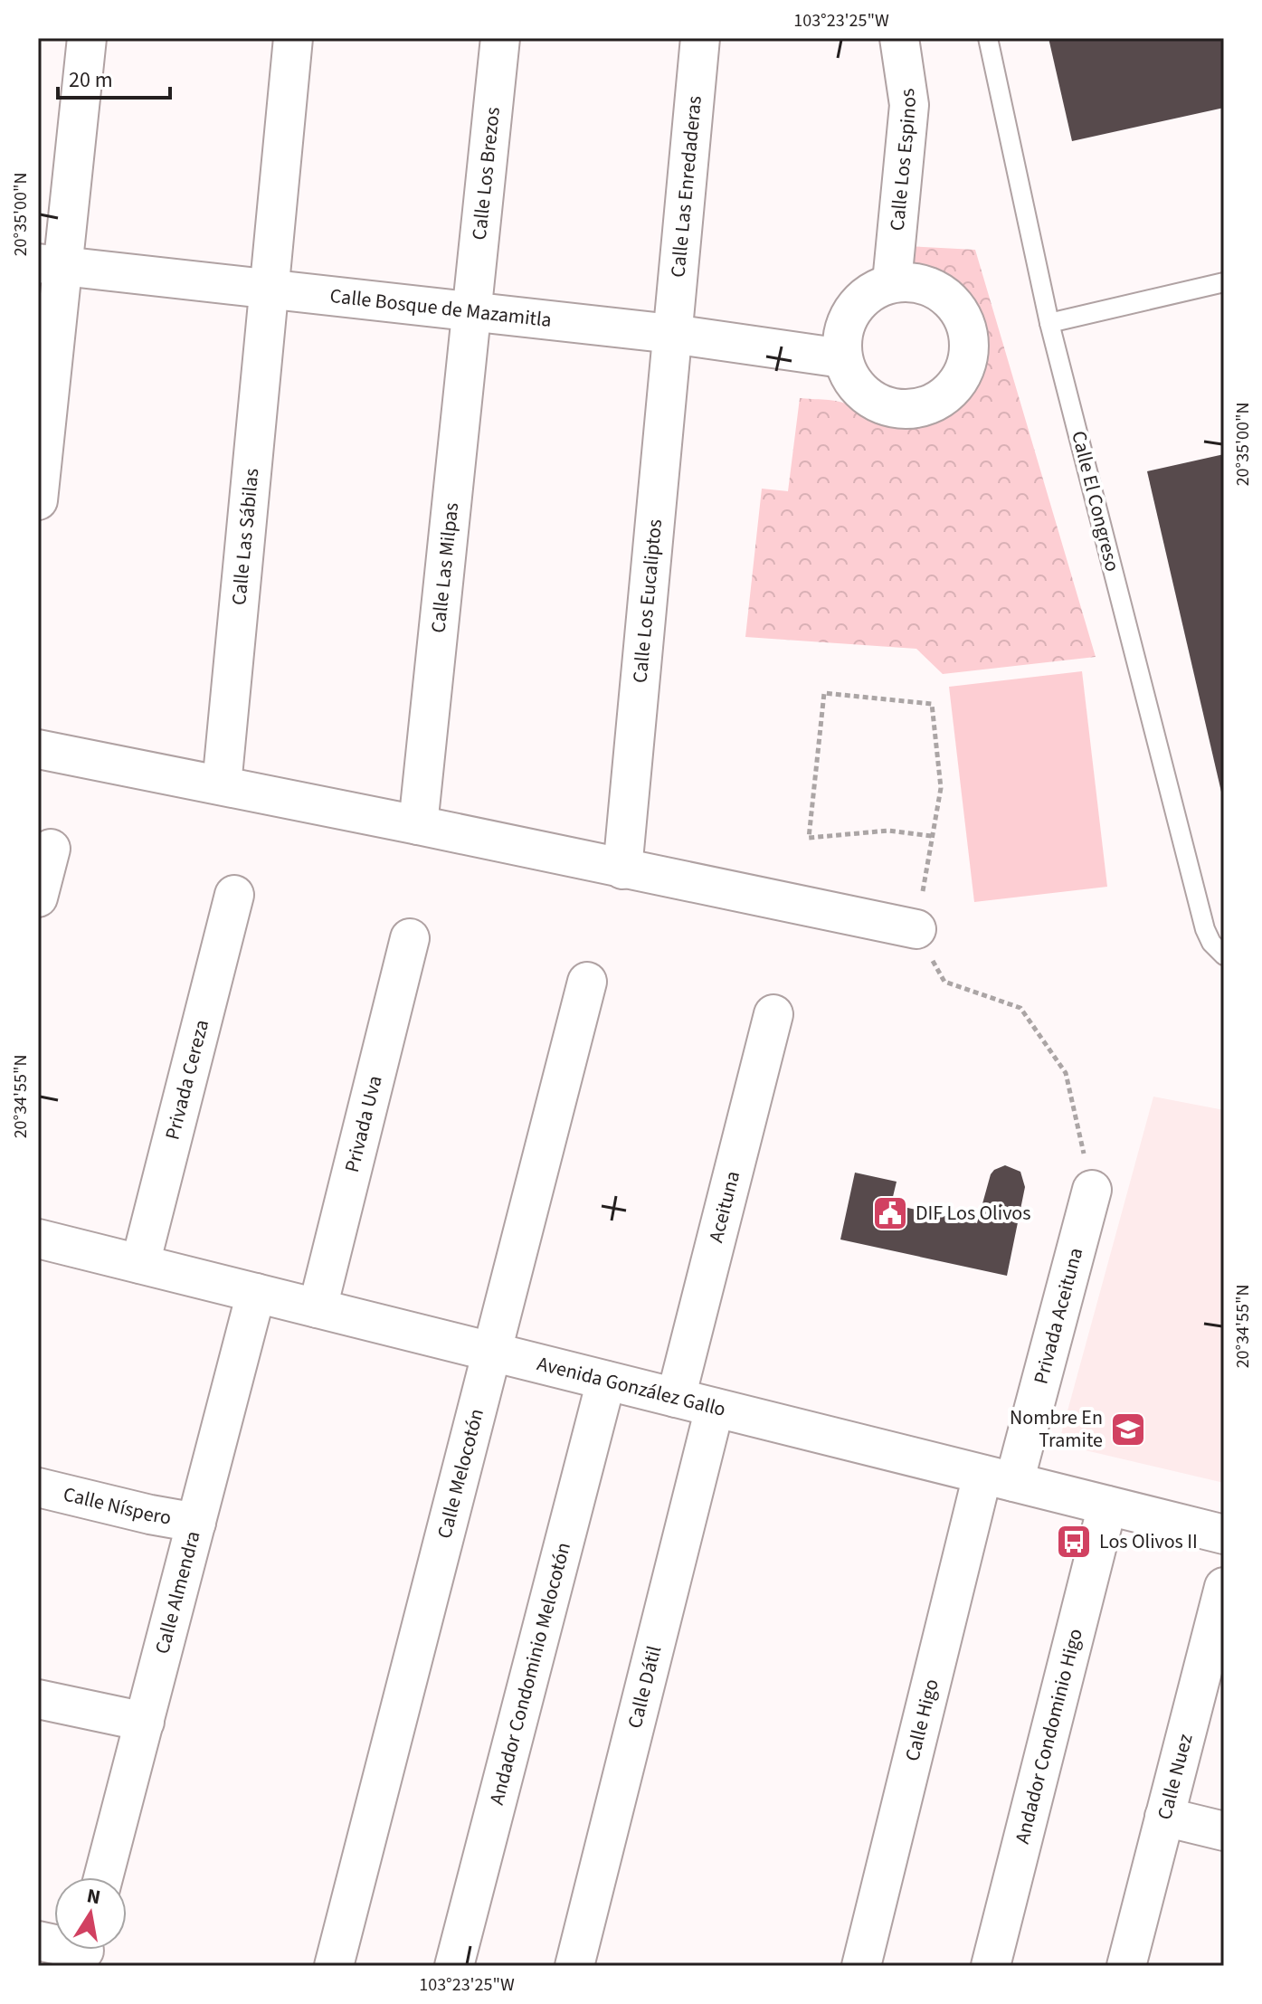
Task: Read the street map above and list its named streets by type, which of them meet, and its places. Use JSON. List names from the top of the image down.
{
  "streets": {
    "street": [
      "Calle Los Espinos",
      "Calle Los Brezos",
      "Calle Las Enredaderas",
      "Calle Bosque de Mazamitla",
      "Calle Las Sábilas",
      "Calle Las Milpas",
      "Calle Los Eucaliptos",
      "Privada Cereza",
      "Privada Uva",
      "Aceituna",
      "Privada Aceituna",
      "Avenida González Gallo",
      "Calle Melocotón",
      "Calle Níspero",
      "Calle Almendra",
      "Andador Condominio Melocotón",
      "Calle Dátil",
      "Calle Higo",
      "Andador Condominio Higo",
      "Calle Nuez"
    ],
    "lane": ["Calle El Congreso"]
  },
  "crossings": [
    ["Calle Los Espinos", "Calle Bosque de Mazamitla"],
    ["Calle Los Brezos", "Calle Bosque de Mazamitla"],
    ["Calle Los Brezos", "Calle Las Milpas"],
    ["Calle Las Enredaderas", "Calle Bosque de Mazamitla"],
    ["Calle Las Enredaderas", "Calle Los Eucaliptos"],
    ["Calle Bosque de Mazamitla", "Calle Las Sábilas"],
    ["Calle Bosque de Mazamitla", "Calle Las Milpas"],
    ["Calle Bosque de Mazamitla", "Calle Los Eucaliptos"],
    ["Privada Cereza", "Avenida González Gallo"],
    ["Privada Uva", "Avenida González Gallo"],
    ["Aceituna", "Avenida González Gallo"],
    ["Privada Aceituna", "Avenida González Gallo"],
    ["Privada Aceituna", "Calle Higo"],
    ["Avenida González Gallo", "Calle Melocotón"],
    ["Avenida González Gallo", "Calle Almendra"],
    ["Avenida González Gallo", "Andador Condominio Melocotón"],
    ["Avenida González Gallo", "Calle Dátil"],
    ["Avenida González Gallo", "Calle Higo"],
    ["Avenida González Gallo", "Andador Condominio Higo"],
    ["Calle Níspero", "Calle Almendra"]
  ],
  "places": {
    "public building": ["DIF Los Olivos"],
    "school or university": ["Nombre En Tramite"],
    "bus stop": ["Los Olivos II"]
  },
  "scale_bar": "20 m",
  "north": "top",
  "coordinates": ["103°23'25\"W", "20°35'00\"N", "20°34'55\"N"]
}
